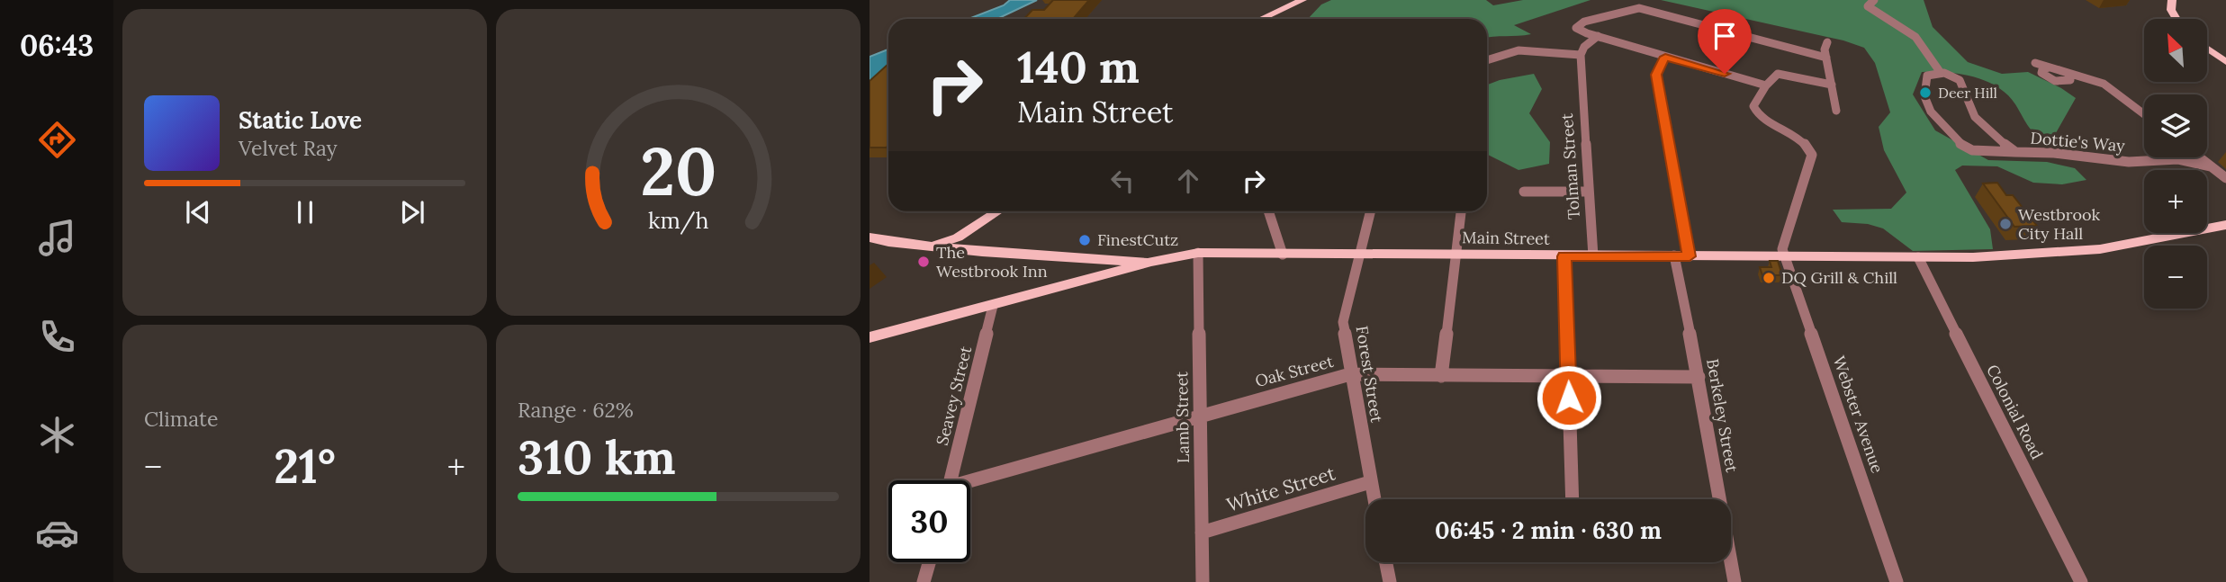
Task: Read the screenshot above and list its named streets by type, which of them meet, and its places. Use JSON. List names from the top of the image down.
{
  "streets": {
    "main road": ["Main Street"],
    "street": [
      "Dottie's Way",
      "Tolman Street",
      "Oak Street",
      "Forest Street",
      "Seavey Street",
      "Colonial Road",
      "Webster Avenue",
      "Berkeley Street",
      "Lamb Street",
      "White Street"
    ]
  },
  "crossings": [
    ["Tolman Street", "Main Street"],
    ["Main Street", "Forest Street"],
    ["Main Street", "Seavey Street"],
    ["Main Street", "Colonial Road"],
    ["Main Street", "Webster Avenue"],
    ["Main Street", "Berkeley Street"],
    ["Main Street", "Lamb Street"],
    ["Oak Street", "Forest Street"],
    ["Oak Street", "Berkeley Street"],
    ["Oak Street", "Lamb Street"],
    ["Forest Street", "White Street"],
    ["Lamb Street", "White Street"]
  ],
  "places": [
    "Deer Hill",
    "Westbrook City Hall",
    "FinestCutz",
    "The Westbrook Inn",
    "DQ Grill & Chill"
  ],
  "north": "top left",
  "page": {
    "tabs": "06:43",
    "map_buttons": ["+", "−"],
    "turn": ["140 m", "Main Street"],
    "song": ["Static Love", "Velvet Ray"],
    "tile": [
      "Climate",
      ["Range · 62%", "310 km"]
    ],
    "heat": ["−", "21°", "+"],
    "limit": "30",
    "trip": "06:45 · 2 min · 630 m",
    "gauge": ["20", "km/h"]
  }
}
